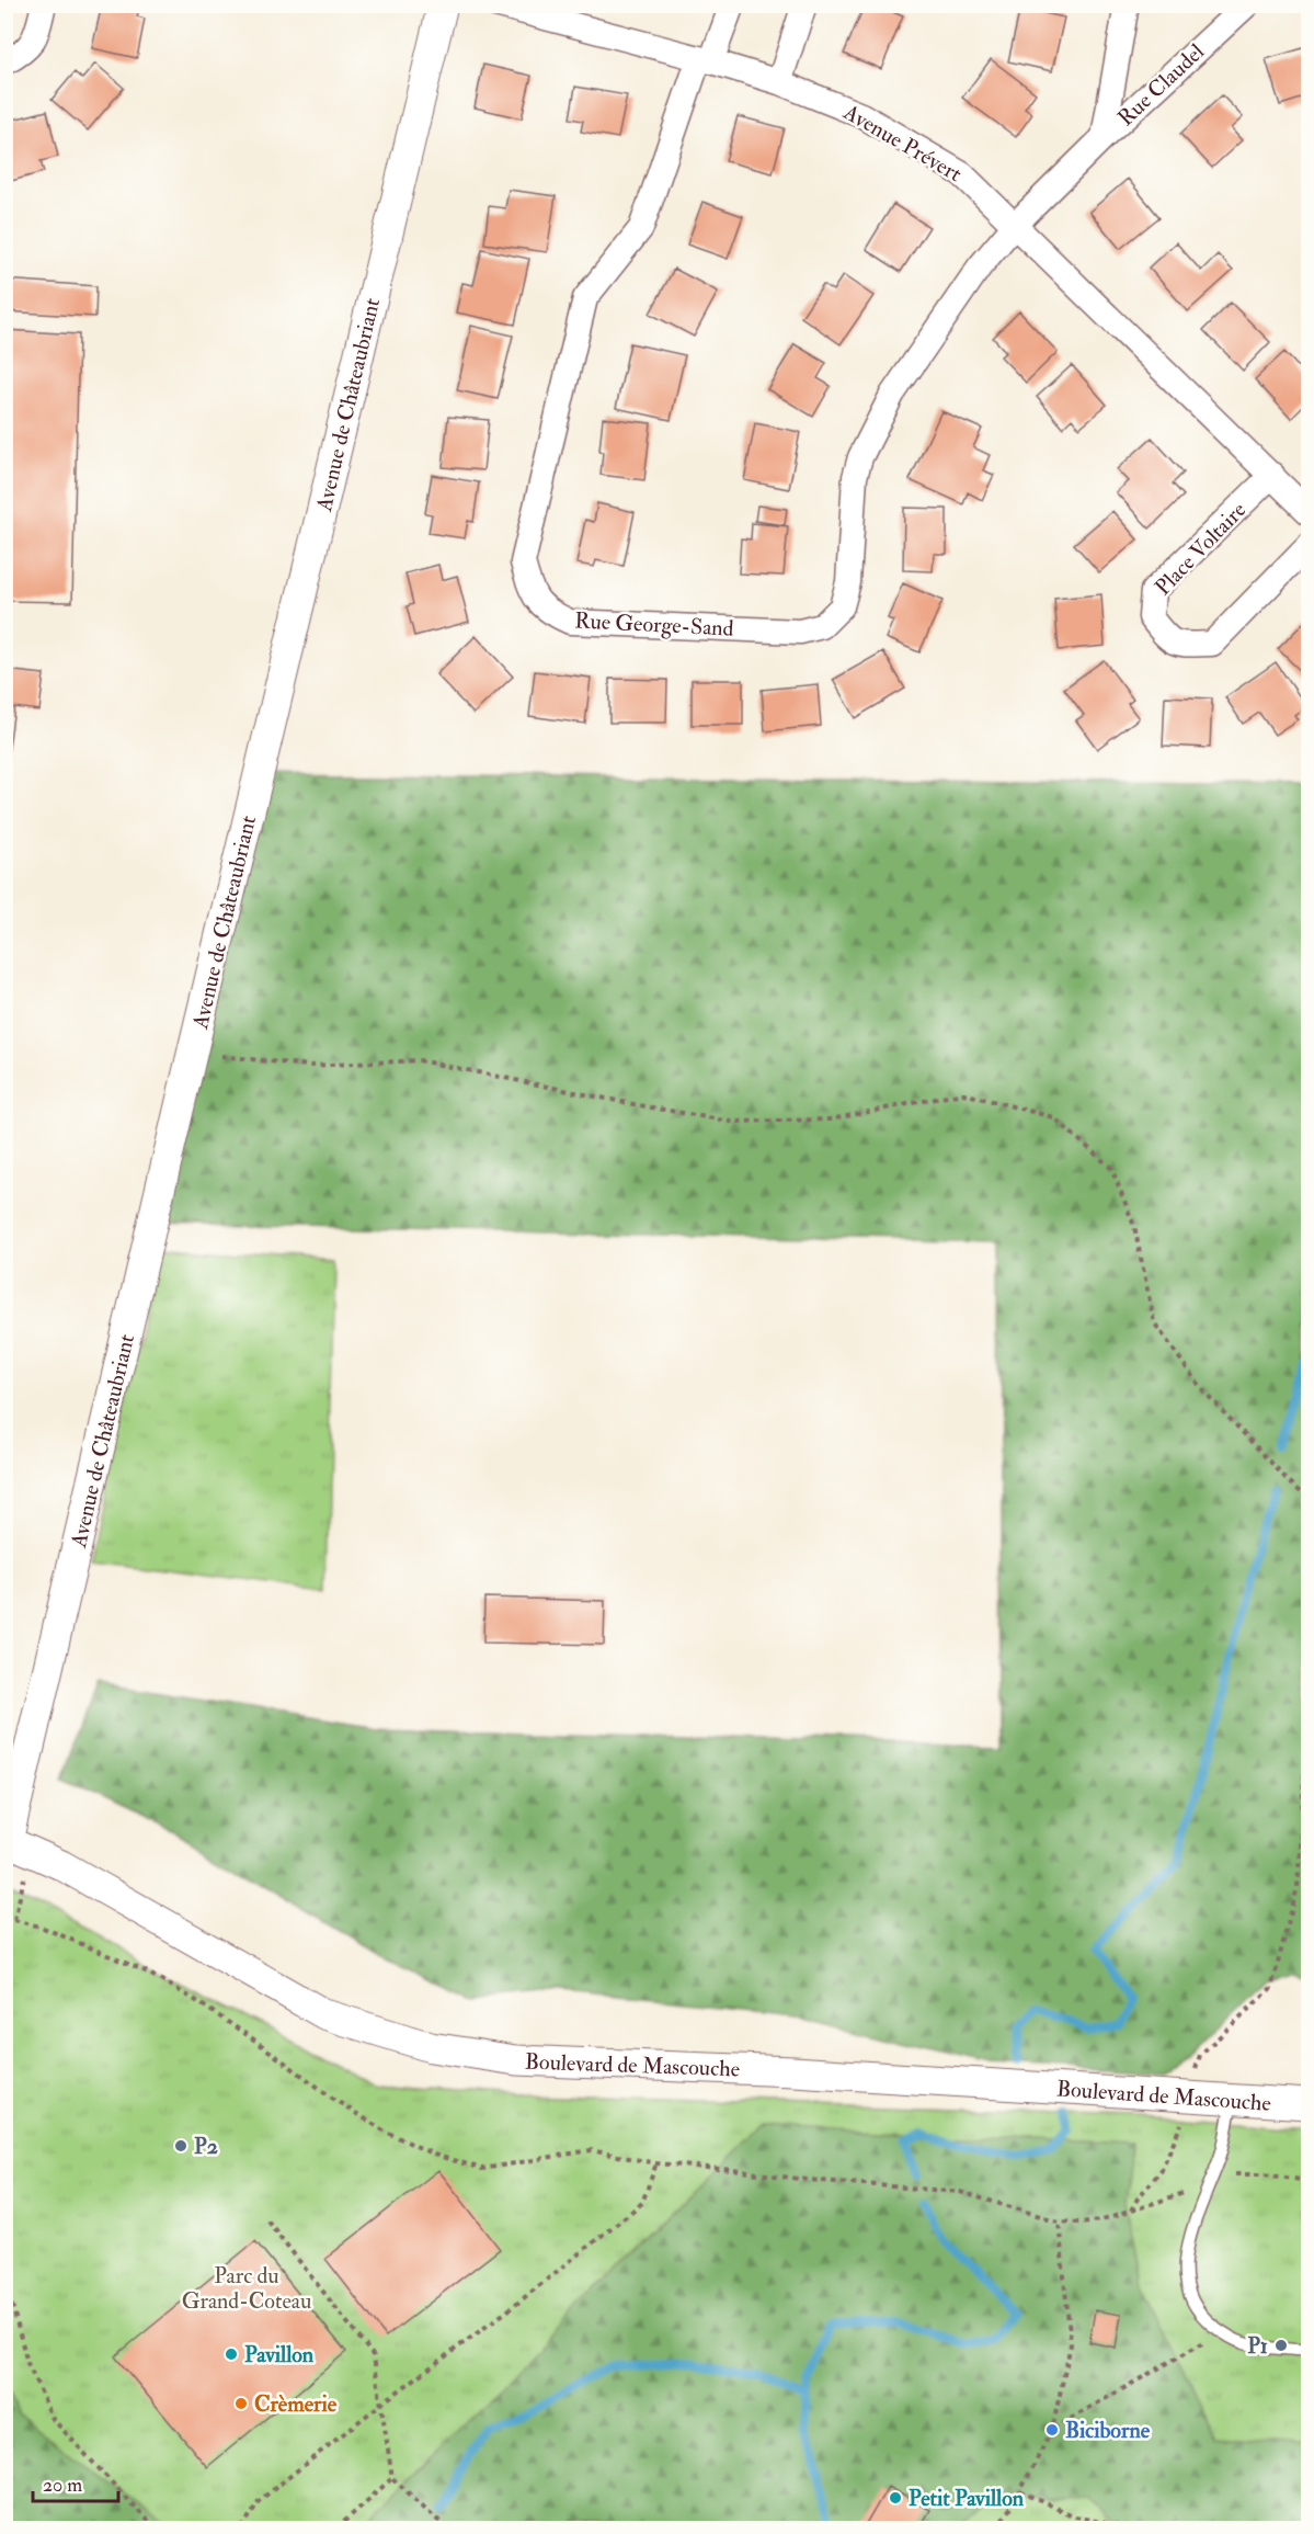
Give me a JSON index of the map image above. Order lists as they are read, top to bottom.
{
  "streets": {
    "street": [
      "Rue Claudel",
      "Avenue Prévert",
      "Avenue de Châteaubriant",
      "Place Voltaire",
      "Rue George-Sand",
      "Boulevard de Mascouche"
    ]
  },
  "crossings": [
    ["Rue Claudel", "Avenue Prévert"],
    ["Rue Claudel", "Rue George-Sand"],
    ["Avenue Prévert", "Place Voltaire"],
    ["Avenue Prévert", "Rue George-Sand"],
    ["Avenue de Châteaubriant", "Boulevard de Mascouche"]
  ],
  "parks": ["Parc du Grand-Coteau"],
  "places": [
    "P2",
    "P1",
    "Pavillon",
    "Crèmerie",
    "Biciborne",
    "Petit Pavillon"
  ],
  "scale_bar": "20 m"
}
